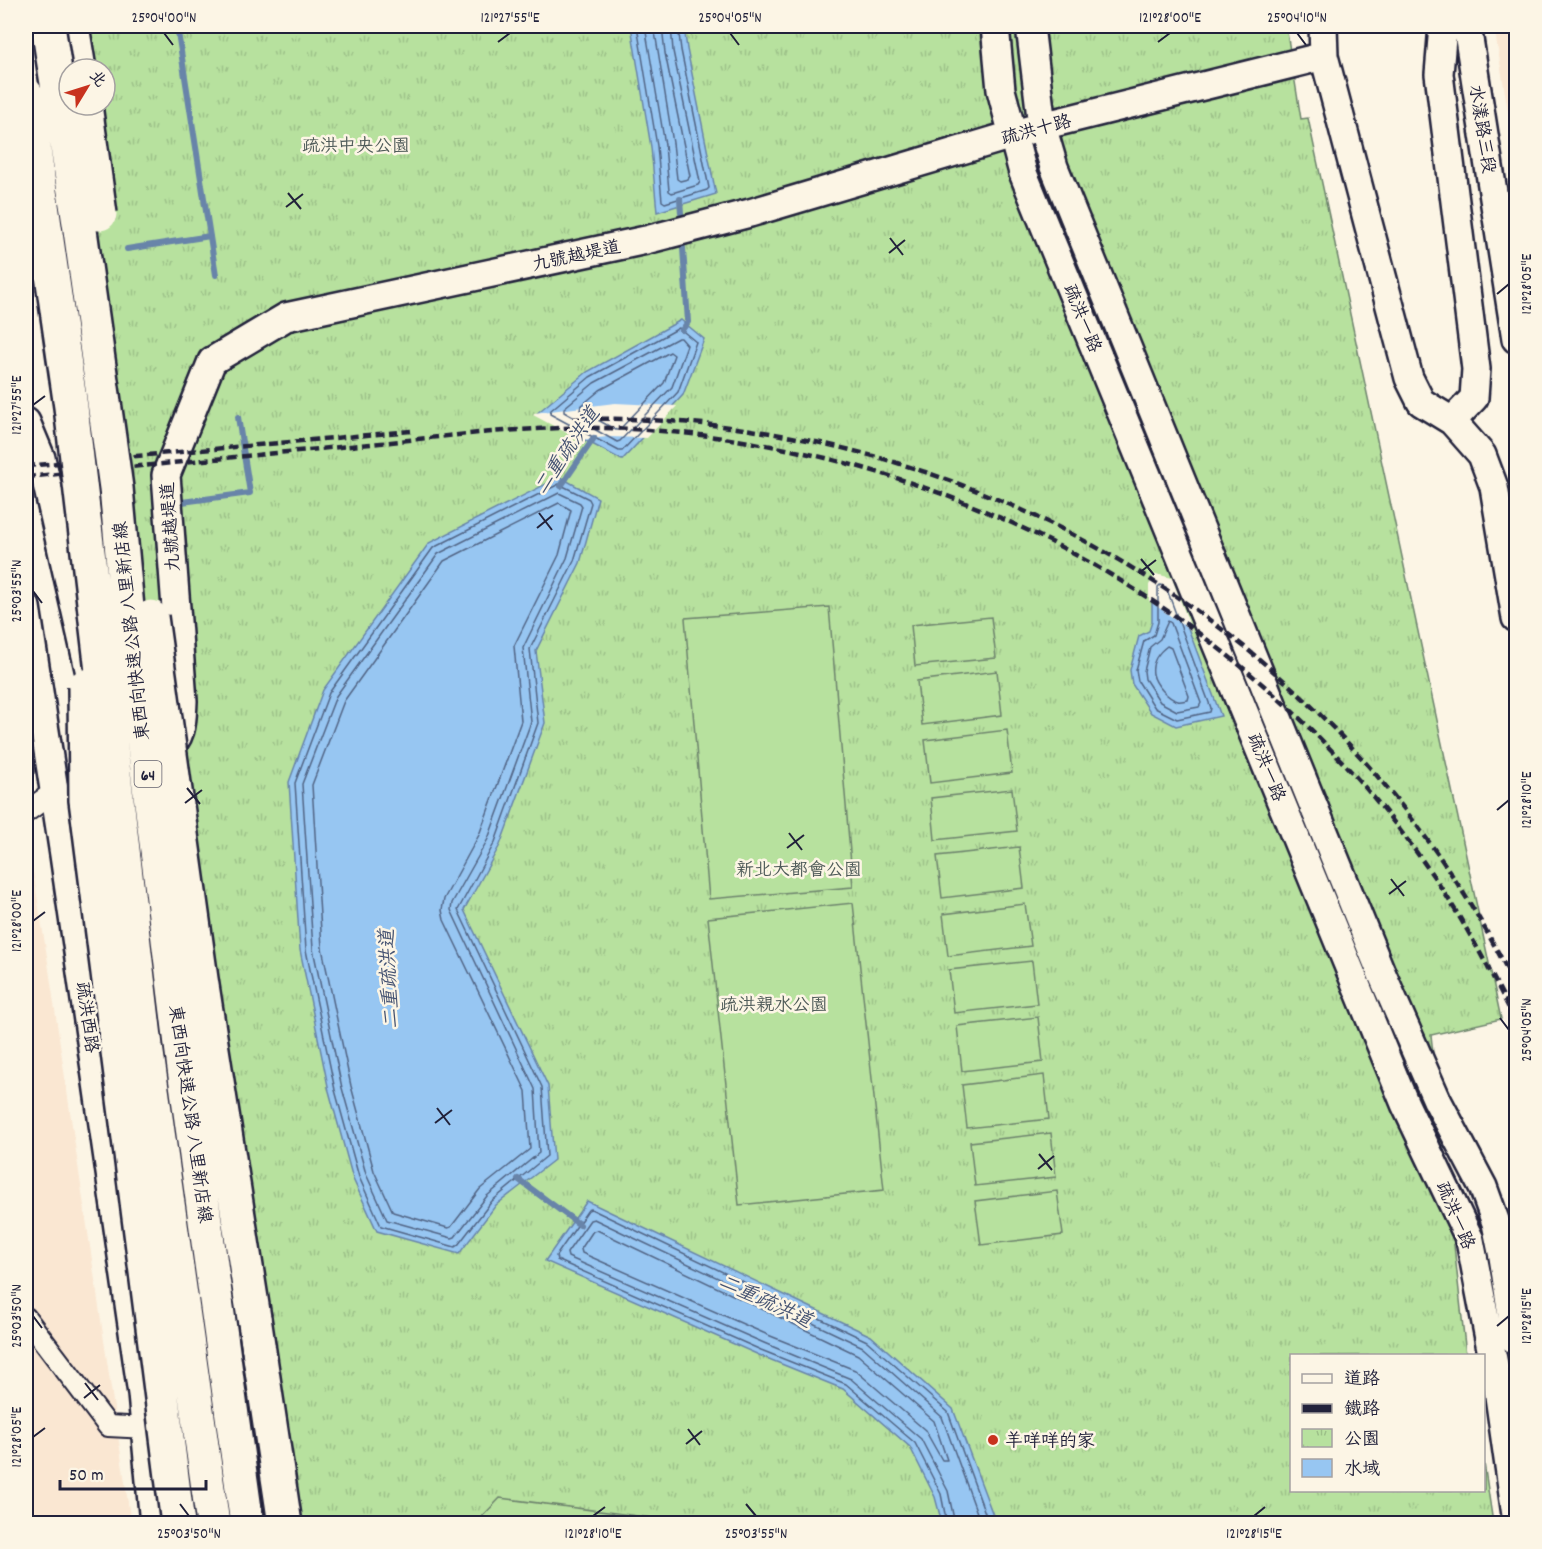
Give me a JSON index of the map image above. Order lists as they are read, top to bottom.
{
  "streets": {
    "highway": ["東西向快速公路 八里新店線", "64"],
    "street": [
      "疏洪十路",
      "水漾路三段",
      "九號越堤道",
      "疏洪一路",
      "疏洪西路"
    ]
  },
  "crossings": [
    ["疏洪十路", "九號越堤道"],
    ["疏洪十路", "疏洪一路"]
  ],
  "water": ["二重疏洪道"],
  "parks": ["疏洪中央公園", "新北大都會公園", "疏洪親水公園"],
  "places": ["羊咩咩的家"],
  "legend": [
    "道路",
    "鐵路",
    "公園",
    "水域"
  ],
  "scale_bar": "50 m",
  "north": "top right",
  "coordinates": [
    "25°04'00\"N",
    "121°27'55\"E",
    "25°04'05\"N",
    "121°28'00\"E",
    "25°04'10\"N",
    "121°28'05\"E",
    "25°03'55\"N",
    "121°28'10\"E",
    "25°03'50\"N",
    "121°28'15\"E"
  ]
}
